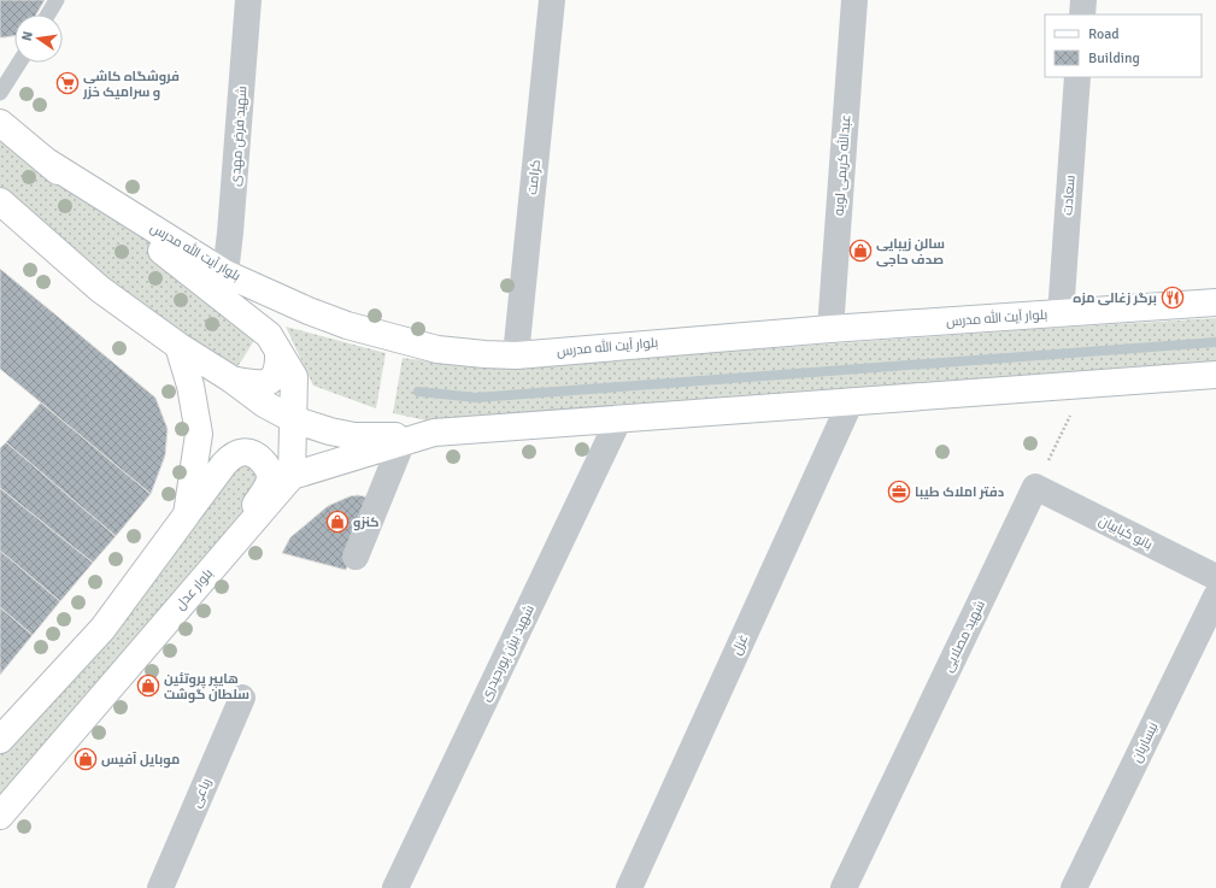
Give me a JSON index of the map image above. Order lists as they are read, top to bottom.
{
  "streets": {
    "main road": ["بلوار آیت الله مدرس", "بلوار عدل"],
    "street": [
      "شهید فرض مهدی",
      "عبدالله کریمی لویه",
      "کرامت",
      "سعادت",
      "بانو کبابیان",
      "شهید مصلایی",
      "غزل",
      "شهید بیژن پورحیدری",
      "نیساریان",
      "رباعی"
    ]
  },
  "crossings": [
    ["شهید فرض مهدی", "بلوار آیت الله مدرس"],
    ["عبدالله کریمی لویه", "بلوار آیت الله مدرس"],
    ["کرامت", "بلوار آیت الله مدرس"],
    ["سعادت", "بلوار آیت الله مدرس"],
    ["بلوار آیت الله مدرس", "بلوار عدل"],
    ["بانو کبابیان", "شهید مصلایی"]
  ],
  "places": {
    "supermarket": ["فروشگاه کاشی و سرامیک خزر"],
    "shop": [
      "سالن زیبایی صدف حاجی",
      "کنزو",
      "هایپر پروتئین سلطان گوشت",
      "موبایل آفیس"
    ],
    "restaurant": ["برگر زغالی مزه"],
    "office": ["دفتر املاک طیبا"]
  },
  "legend": ["Road", "Building"],
  "north": "left"
}
